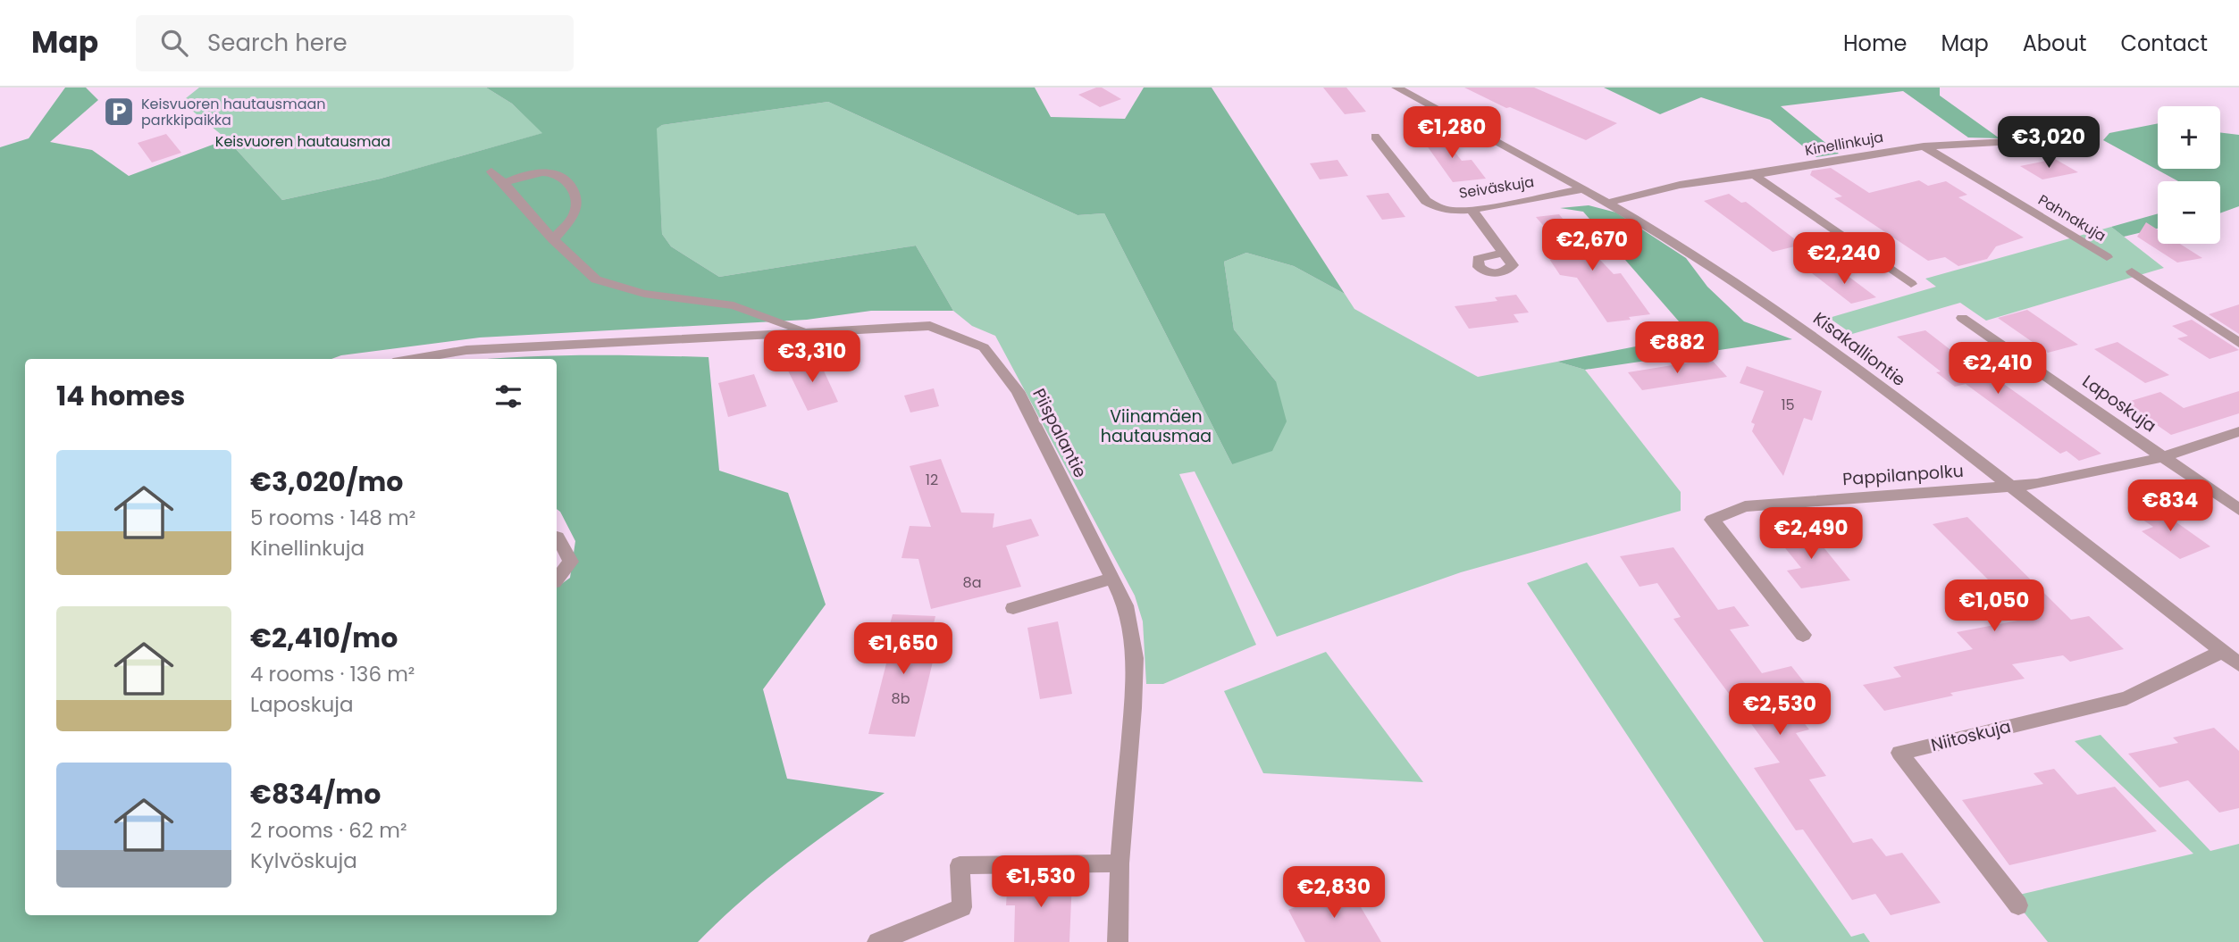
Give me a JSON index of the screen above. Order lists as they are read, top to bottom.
{
  "streets": {
    "street": [
      "Kinellinkuja",
      "Seiväskuja",
      "Pahnakuja",
      "Kisakalliontie",
      "Laposkuja",
      "Piispalantie",
      "Pappilanpolku",
      "Niitoskuja"
    ]
  },
  "crossings": [
    ["Kinellinkuja", "Pahnakuja"],
    ["Kinellinkuja", "Kisakalliontie"],
    ["Seiväskuja", "Kisakalliontie"],
    ["Kisakalliontie", "Pappilanpolku"],
    ["Kisakalliontie", "Niitoskuja"],
    ["Laposkuja", "Pappilanpolku"]
  ],
  "parks": ["Keisvuoren hautausmaa", "Viinamäen hautausmaa"],
  "places": {
    "parking": ["Keisvuoren hautausmaan parkkipaikka"]
  },
  "house_numbers": [
    "15",
    "12",
    "8a",
    "8b"
  ],
  "page": {
    "header": "Map",
    "search": "Search here",
    "nav": [
      "Home",
      "Map",
      "About",
      "Contact"
    ],
    "map_buttons": ["+", "−"],
    "price": [
      "€1,280",
      "€3,020",
      "€2,670",
      "€2,240",
      "€882",
      "€3,310",
      "€2,410",
      "€834",
      "€2,490",
      "€1,050",
      "€1,650",
      "€2,530",
      "€1,530",
      "€2,830"
    ],
    "heading": "14 homes",
    "list": [
      {
        "name": "€3,020/mo",
        "note": "5 rooms · 148 m² · Kinellinkuja"
      },
      {
        "name": "€2,410/mo",
        "note": "4 rooms · 136 m² · Laposkuja"
      },
      {
        "name": "€834/mo",
        "note": "2 rooms · 62 m² · Kylvöskuja"
      }
    ]
  }
}
